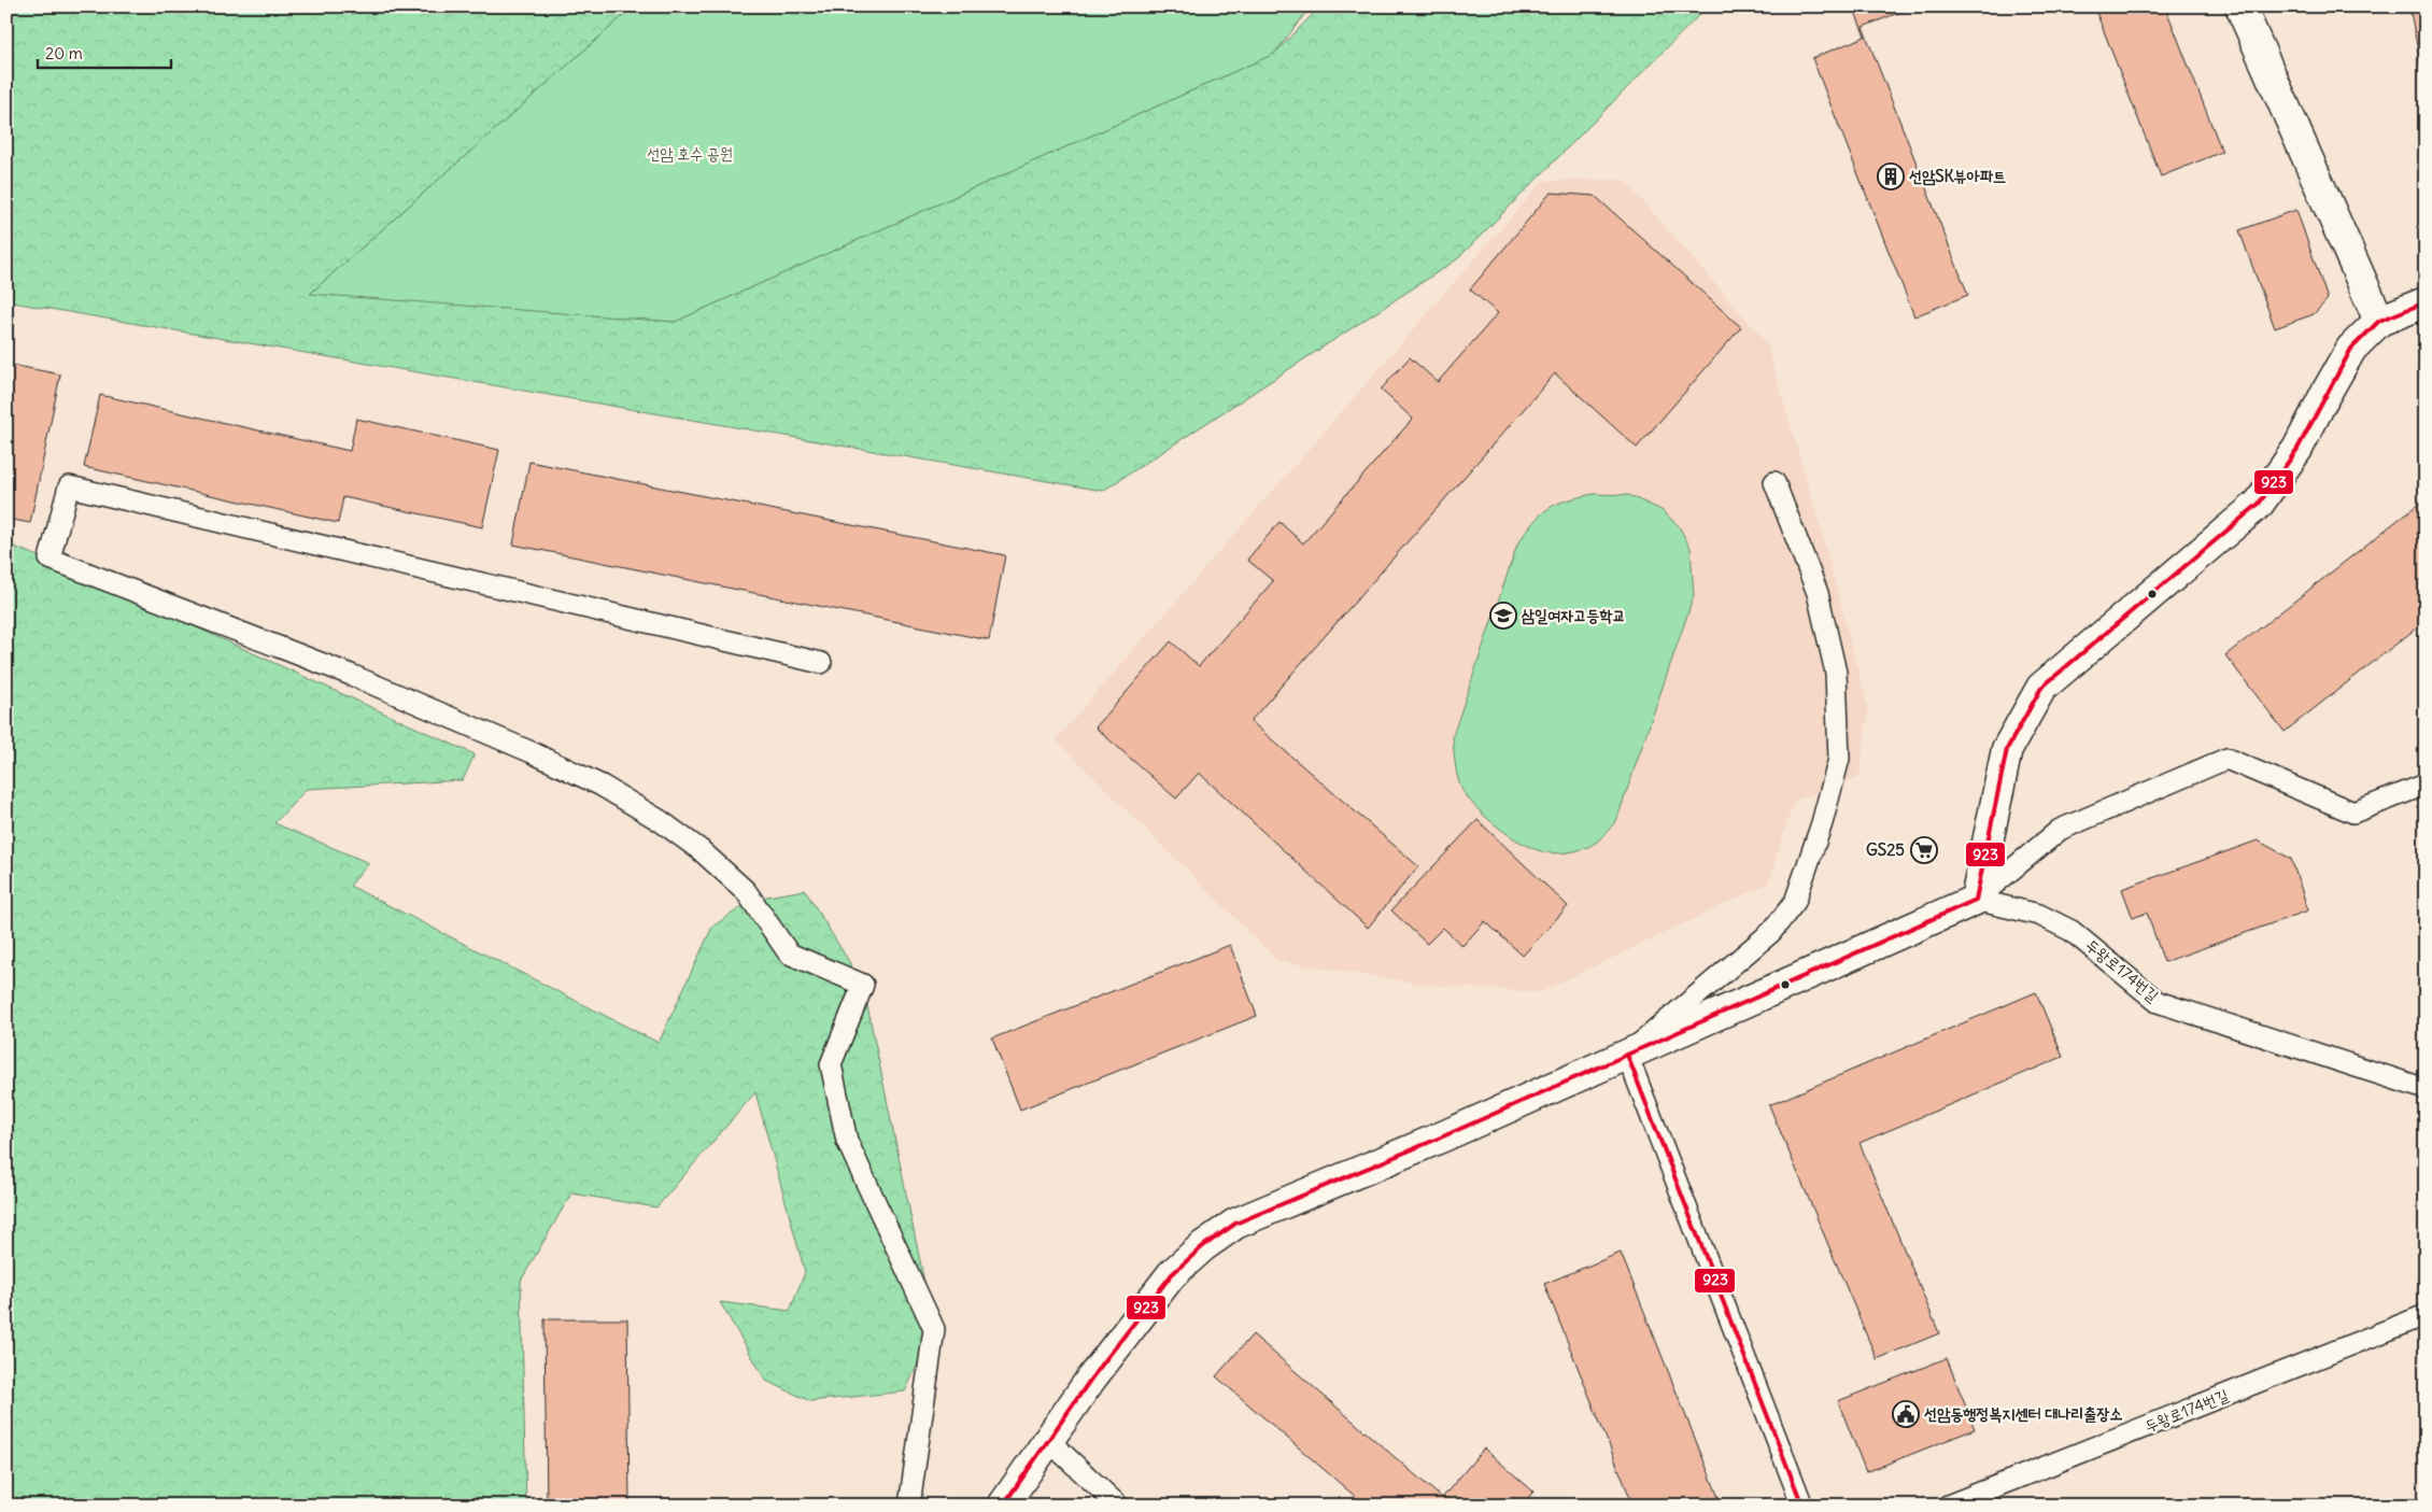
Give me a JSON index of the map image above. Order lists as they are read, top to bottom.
{
  "streets": {
    "lane": ["두왕로174번길"]
  },
  "parks": ["선암 호수 공원"],
  "places": {
    "building": ["선암SK뷰아파트"],
    "school or university": ["삼일여자고등학교"],
    "supermarket": ["GS25"],
    "public building": ["선암동행정복지센터 대나리출장소"]
  },
  "lines": ["transit line 923"],
  "scale_bar": "20 m"
}
